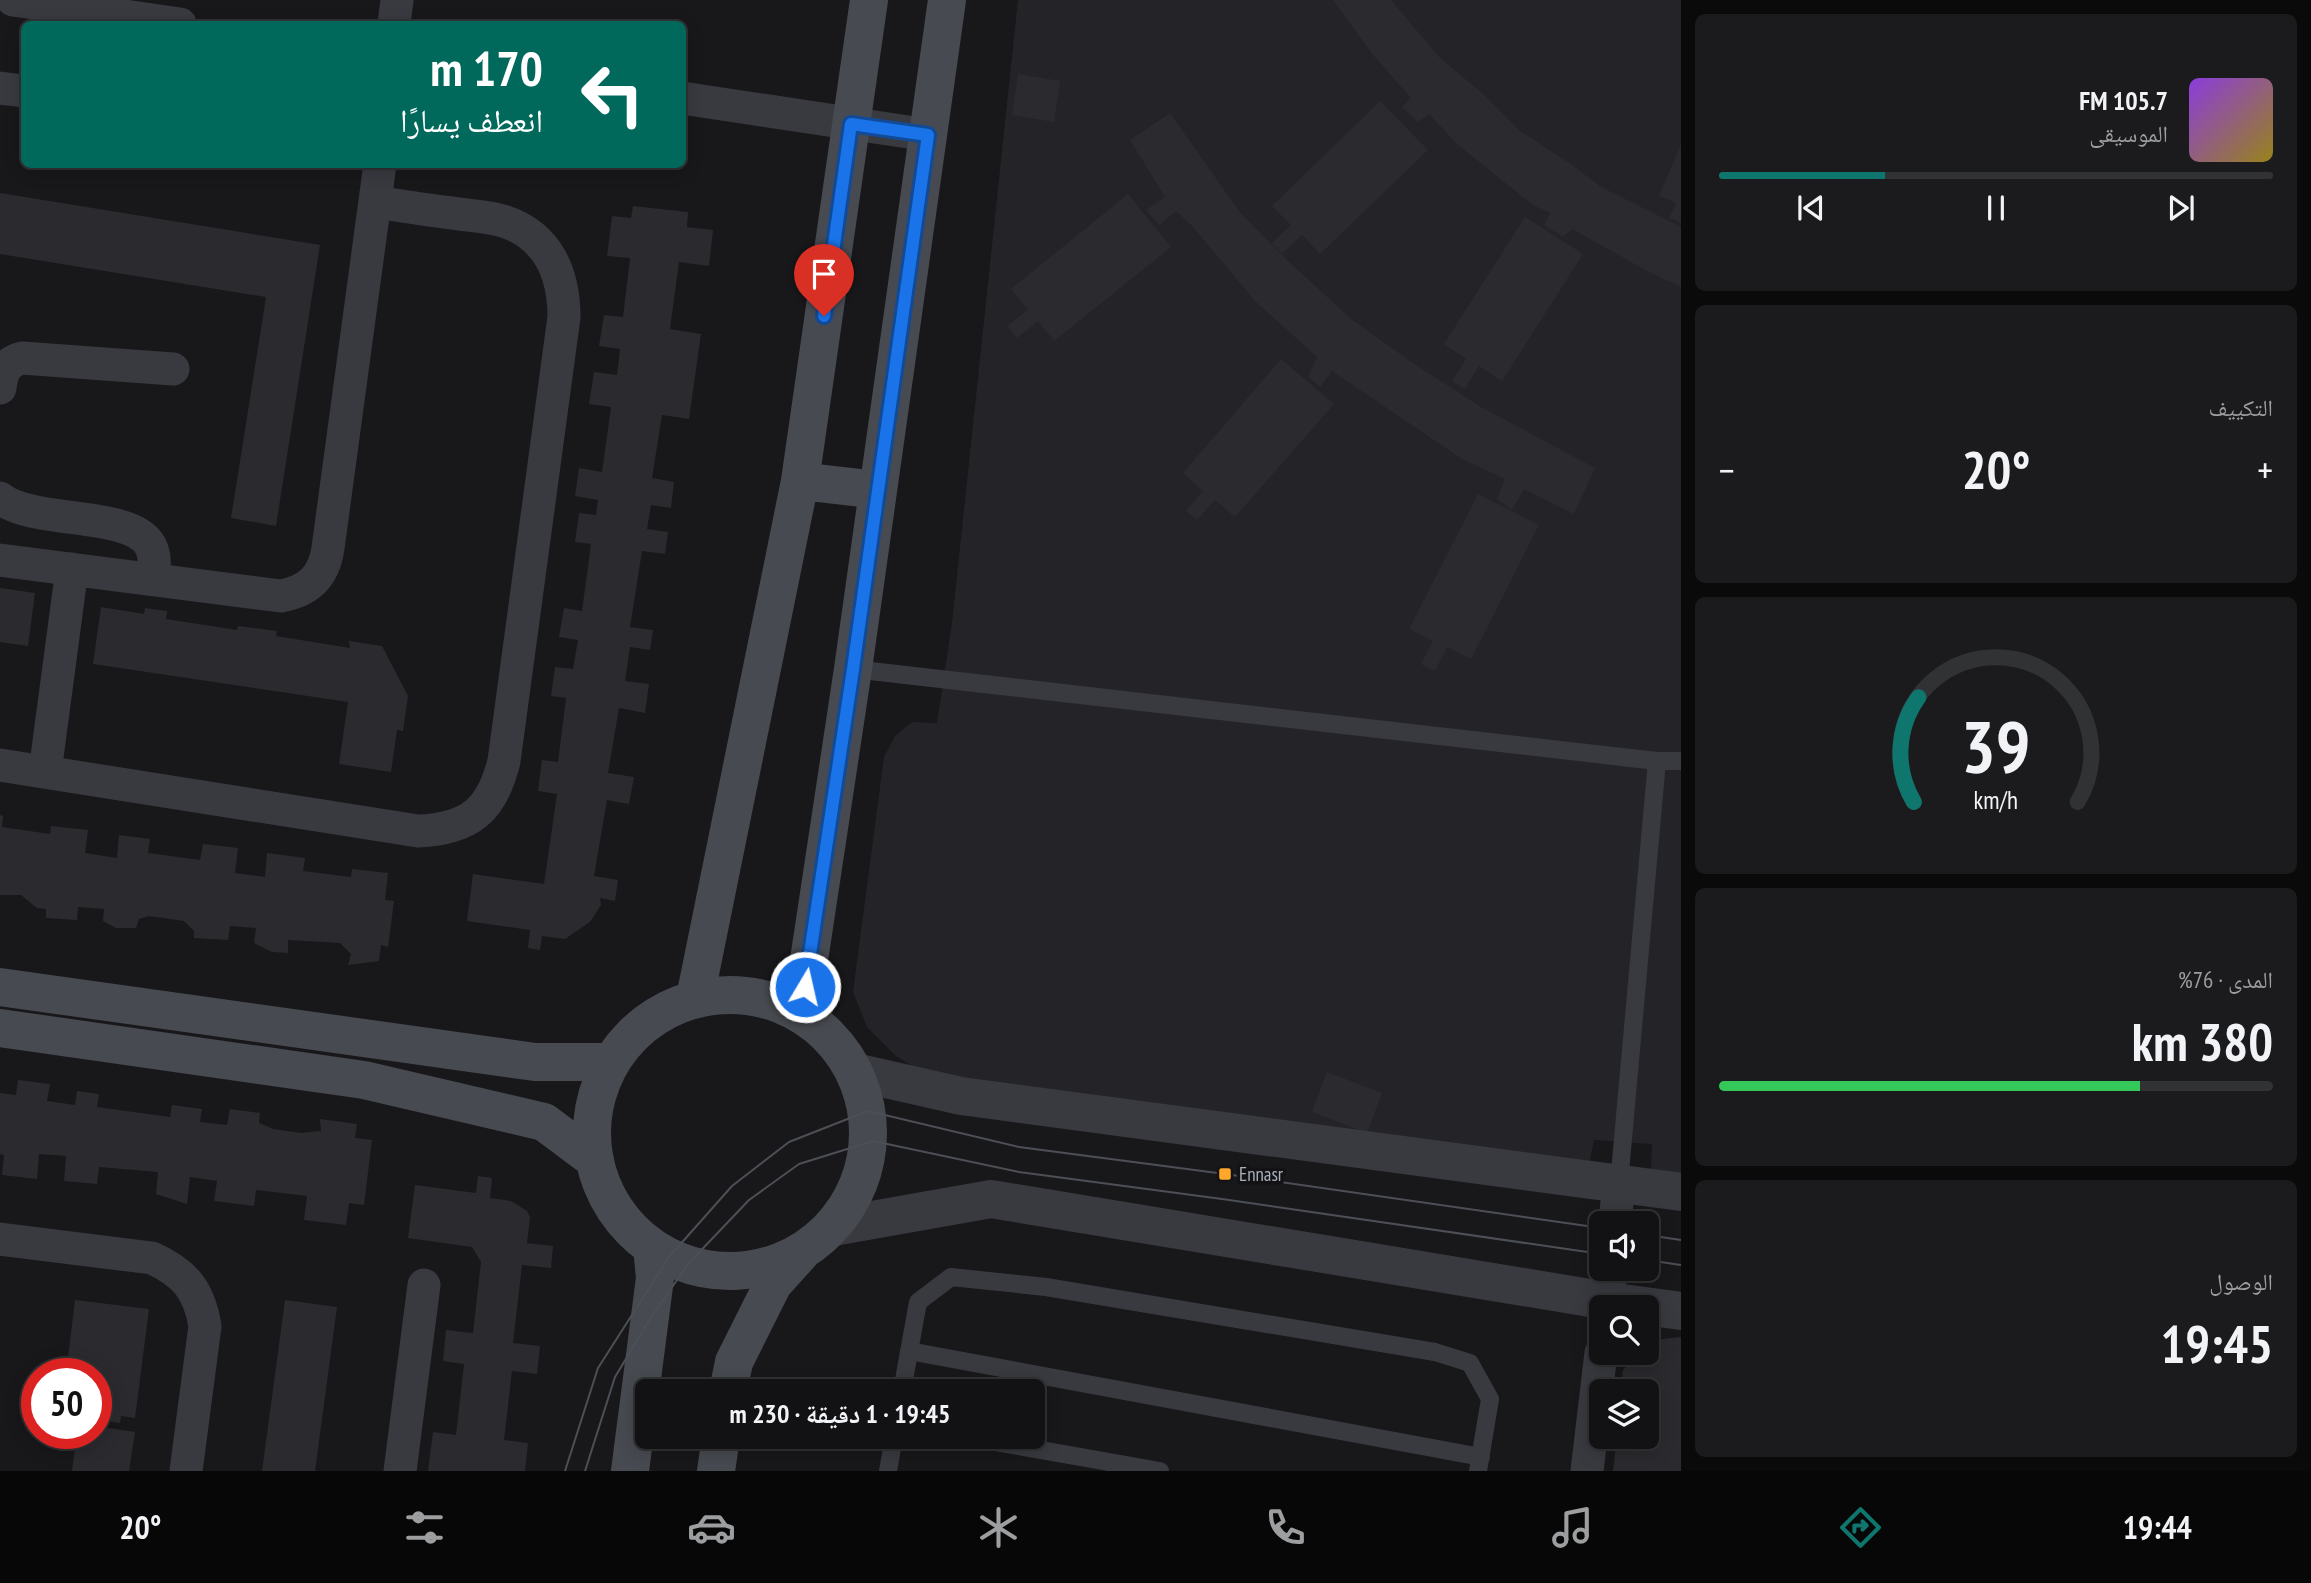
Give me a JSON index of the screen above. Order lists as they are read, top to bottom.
{
  "places": {
    "transit": ["Ennasr"]
  },
  "page": {
    "turn": ["170 m", "انعطف يسارًا"],
    "song": ["105.7 FM", "الموسيقى"],
    "tile": [
      "التكييف",
      ["المدى · 76%", "380 km"],
      ["الوصول", "19:45"]
    ],
    "heat": ["−", "20°", "+"],
    "limit": "50",
    "trip": "19:45 · 1 دقيقة · 230 m",
    "tabs": ["19:44", "20°"],
    "gauge": ["39", "km/h"]
  }
}
